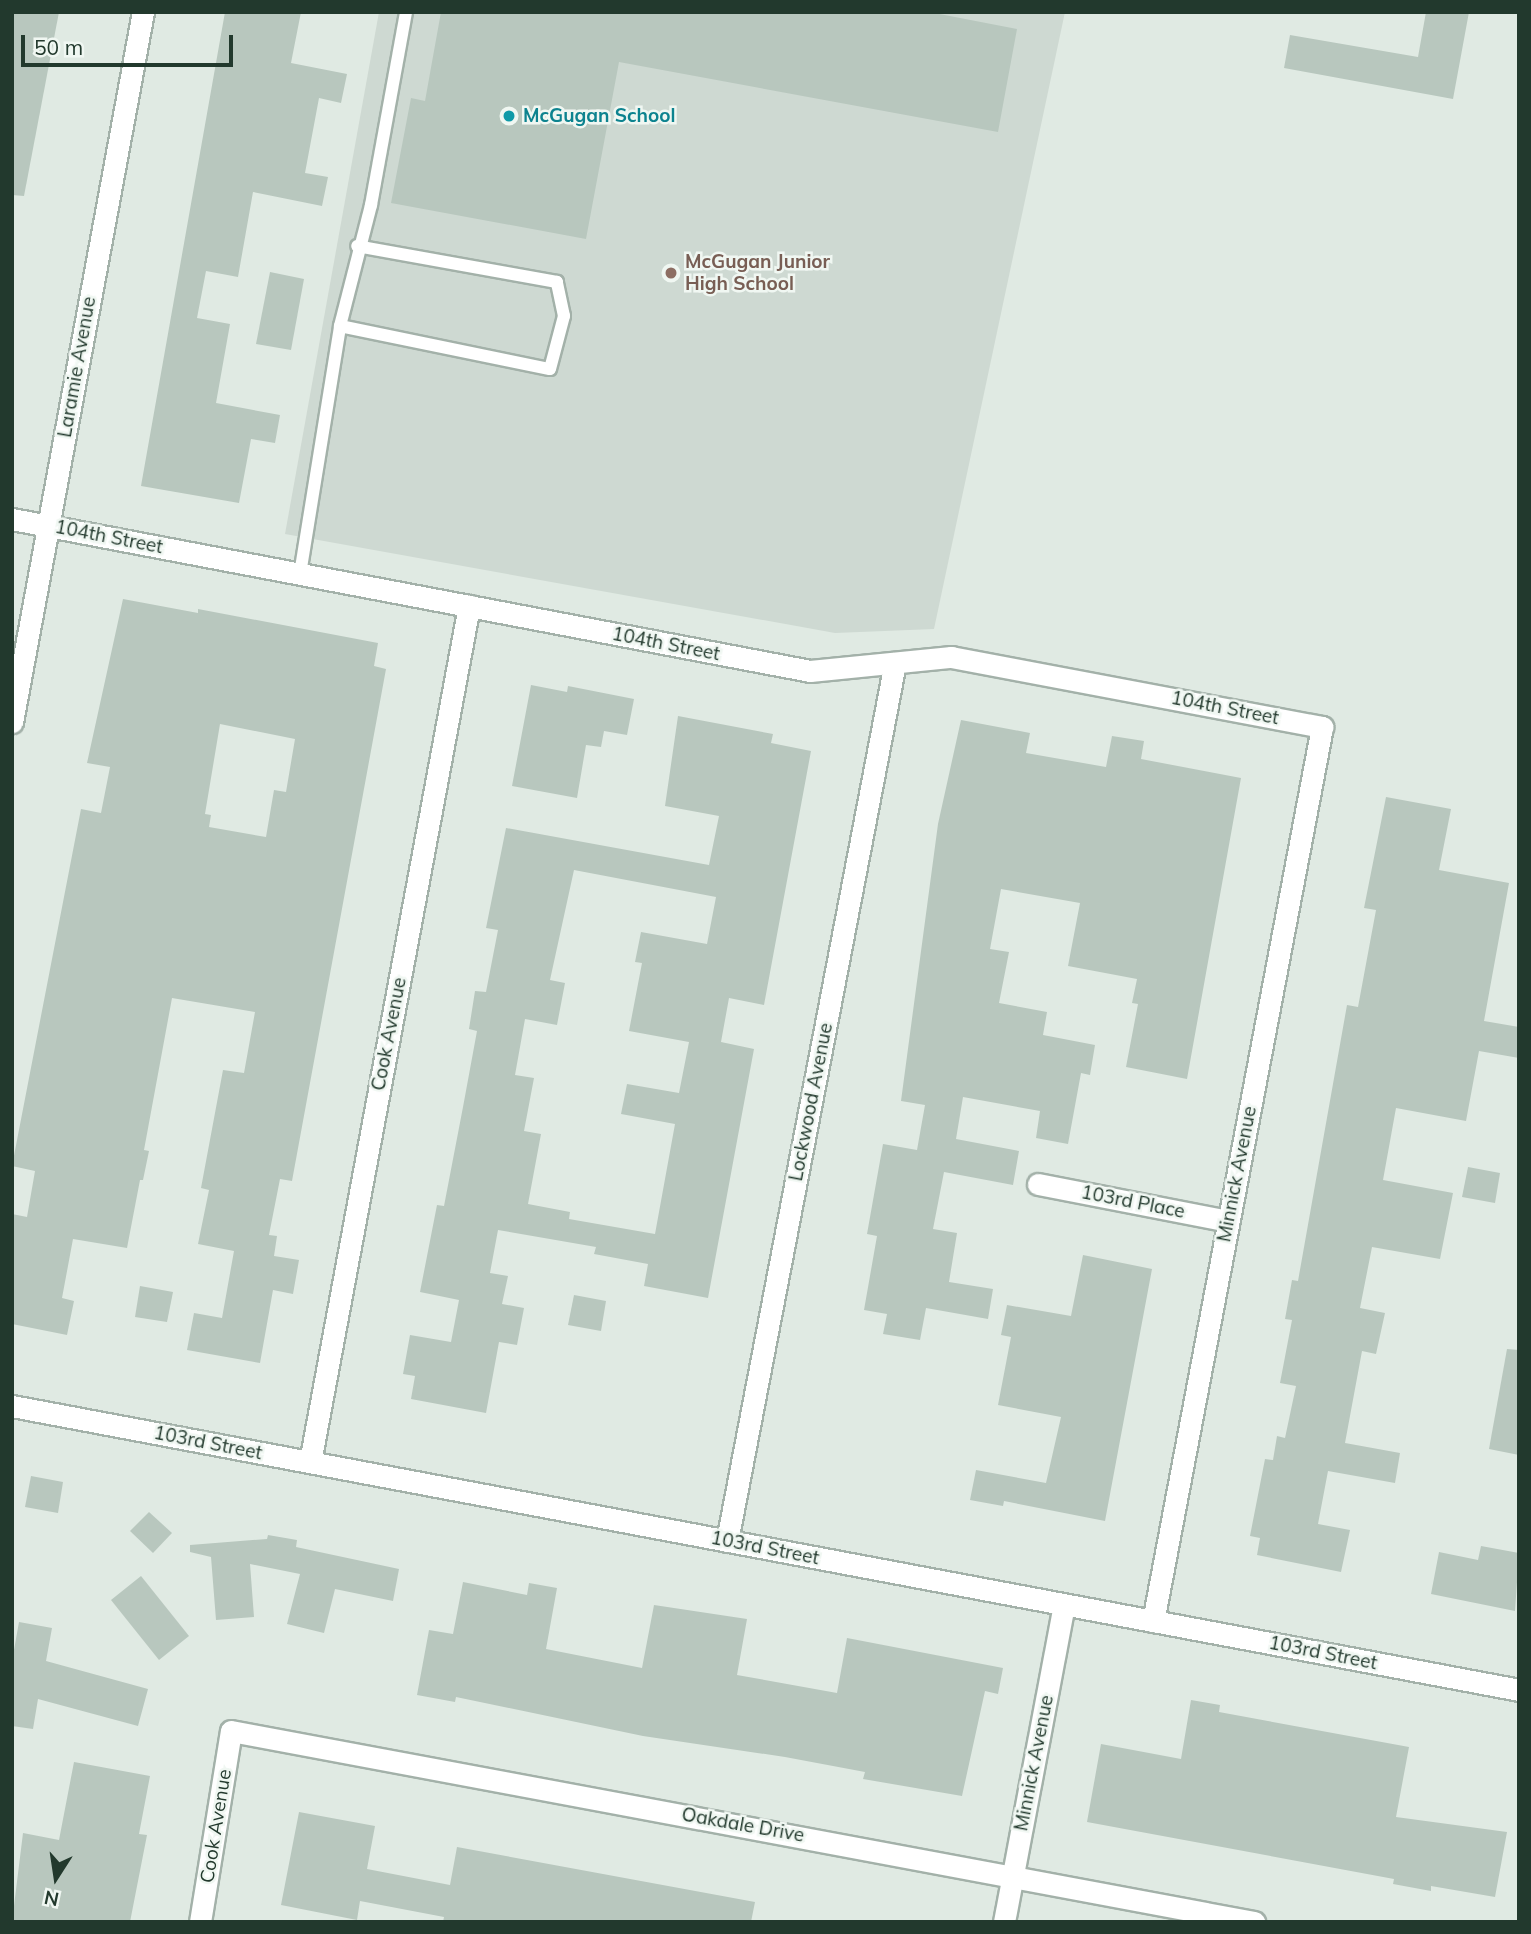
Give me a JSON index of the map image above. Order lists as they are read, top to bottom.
{
  "streets": {
    "street": [
      "Laramie Avenue",
      "104th Street",
      "Cook Avenue",
      "Lockwood Avenue",
      "Minnick Avenue",
      "103rd Place",
      "103rd Street",
      "Oakdale Drive"
    ]
  },
  "crossings": [
    ["Laramie Avenue", "104th Street"],
    ["104th Street", "Cook Avenue"],
    ["104th Street", "Lockwood Avenue"],
    ["104th Street", "Minnick Avenue"],
    ["Cook Avenue", "103rd Street"],
    ["Cook Avenue", "Oakdale Drive"],
    ["Lockwood Avenue", "103rd Street"],
    ["Minnick Avenue", "103rd Place"],
    ["Minnick Avenue", "103rd Street"],
    ["Minnick Avenue", "Oakdale Drive"]
  ],
  "places": ["McGugan School", "McGugan Junior High School"],
  "scale_bar": "50 m",
  "north": "bottom"
}
